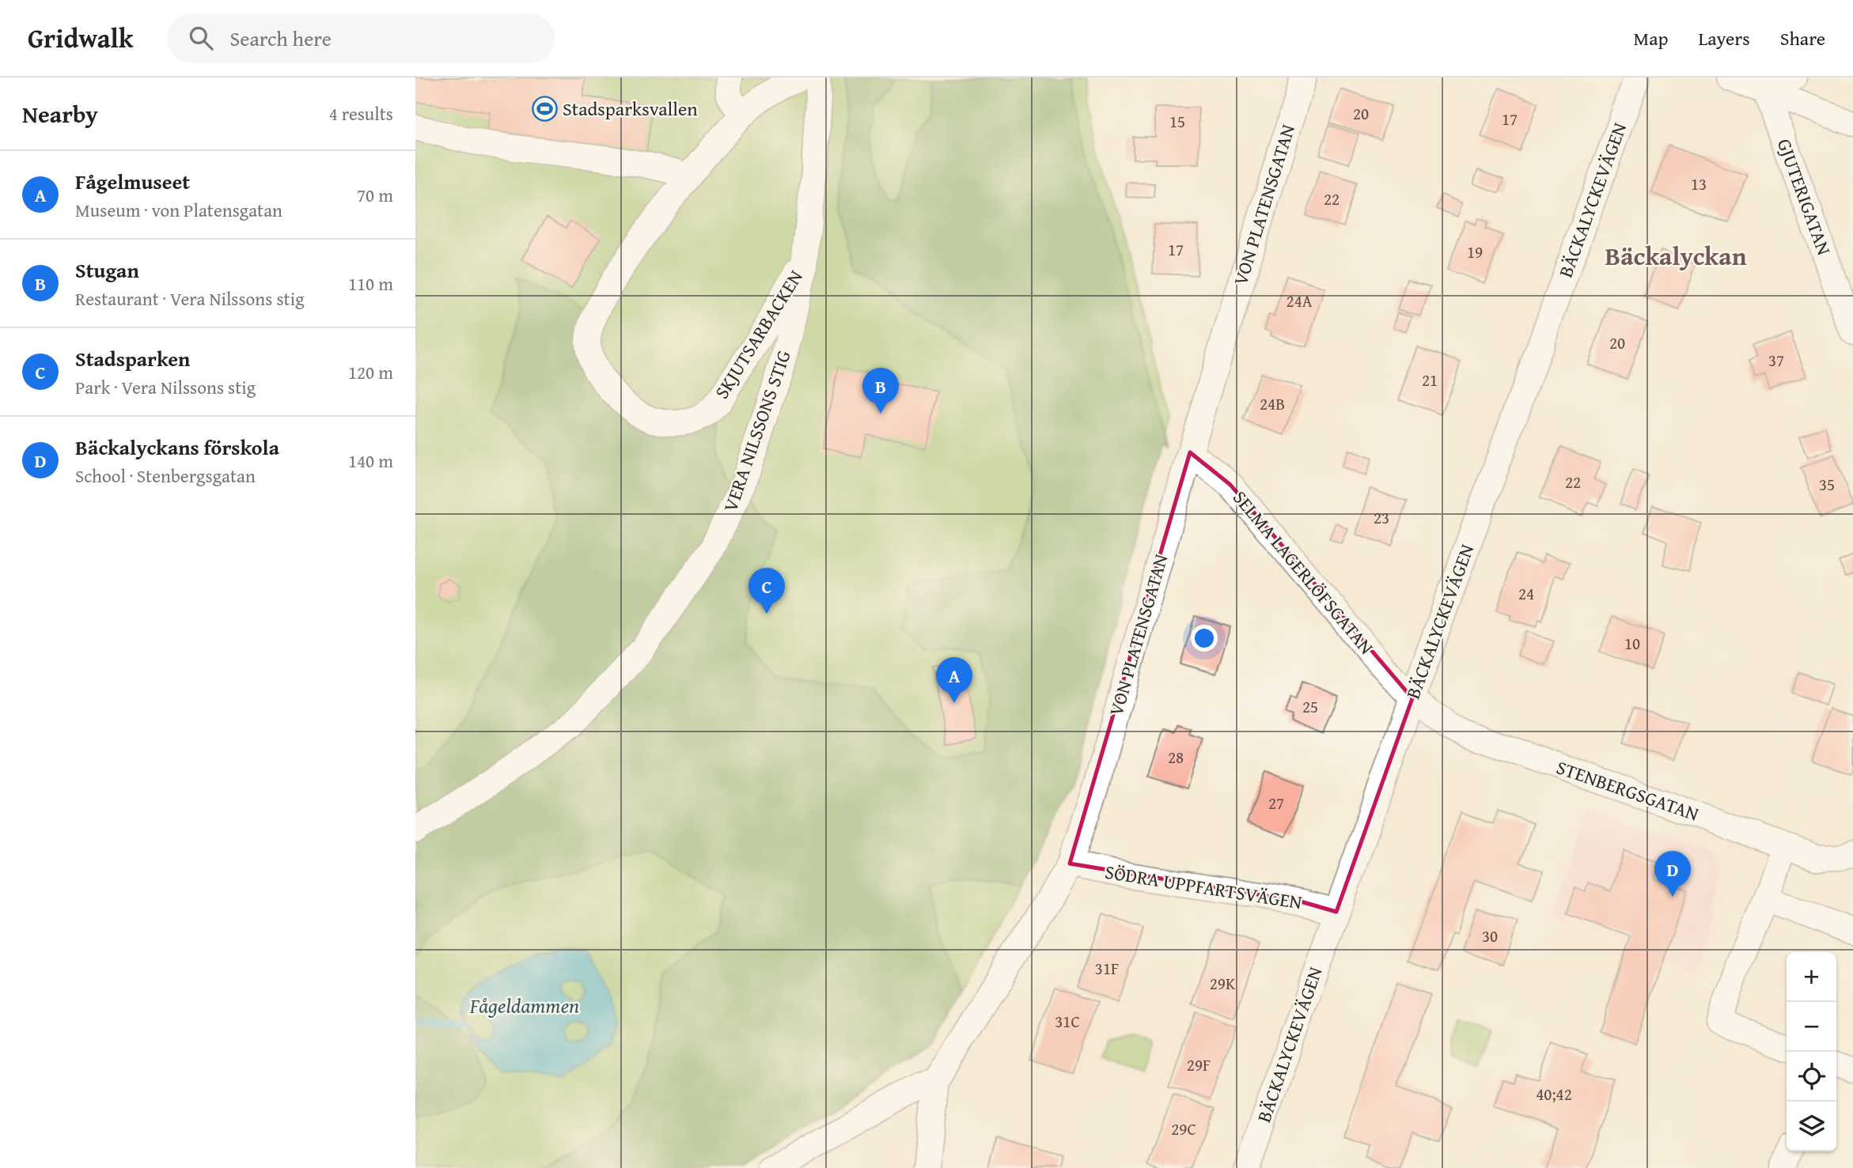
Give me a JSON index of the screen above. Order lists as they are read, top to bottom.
{
  "streets": {
    "street": [
      "GJUTERIGATAN",
      "BÄCKALYCKEVÄGEN",
      "VON PLATENSGATAN",
      "SKJUTSARBACKEN",
      "VERA NILSSONS STIG",
      "SELMA LAGERLÖFSGATAN",
      "STENBERGSGATAN",
      "SÖDRA UPPFARTSVÄGEN"
    ]
  },
  "crossings": [
    ["BÄCKALYCKEVÄGEN", "SELMA LAGERLÖFSGATAN"],
    ["BÄCKALYCKEVÄGEN", "STENBERGSGATAN"],
    ["BÄCKALYCKEVÄGEN", "SÖDRA UPPFARTSVÄGEN"],
    ["VON PLATENSGATAN", "SELMA LAGERLÖFSGATAN"],
    ["VON PLATENSGATAN", "SÖDRA UPPFARTSVÄGEN"],
    ["SKJUTSARBACKEN", "VERA NILSSONS STIG"],
    ["SELMA LAGERLÖFSGATAN", "STENBERGSGATAN"]
  ],
  "districts": ["Bäckalyckan"],
  "water": ["Fågeldammen"],
  "places": {
    "sports": ["Stadsparksvallen"]
  },
  "house_numbers": [
    "20",
    "17",
    "15",
    "13",
    "22",
    "17",
    "19",
    "24A",
    "20",
    "37",
    "21",
    "24B",
    "22",
    "35",
    "23",
    "24",
    "10",
    "25",
    "28",
    "27",
    "30",
    "31F",
    "29K",
    "31C",
    "29F",
    "40;42",
    "29C"
  ],
  "page": {
    "header": "Gridwalk",
    "search": "Search here",
    "nav": ["Map", "Layers", "Share"],
    "heading": ["Nearby", "4 results"],
    "list": [
      {
        "mark": "A",
        "name": "Fågelmuseet",
        "note": "Museum · von Platensgatan",
        "value": "70 m"
      },
      {
        "mark": "B",
        "name": "Stugan",
        "note": "Restaurant · Vera Nilssons stig",
        "value": "110 m"
      },
      {
        "mark": "C",
        "name": "Stadsparken",
        "note": "Park · Vera Nilssons stig",
        "value": "120 m"
      },
      {
        "mark": "D",
        "name": "Bäckalyckans förskola",
        "note": "School · Stenbergsgatan",
        "value": "140 m"
      }
    ],
    "pins": [
      "B",
      "C",
      "A",
      "D"
    ],
    "map_buttons": ["+", "−"]
  }
}
